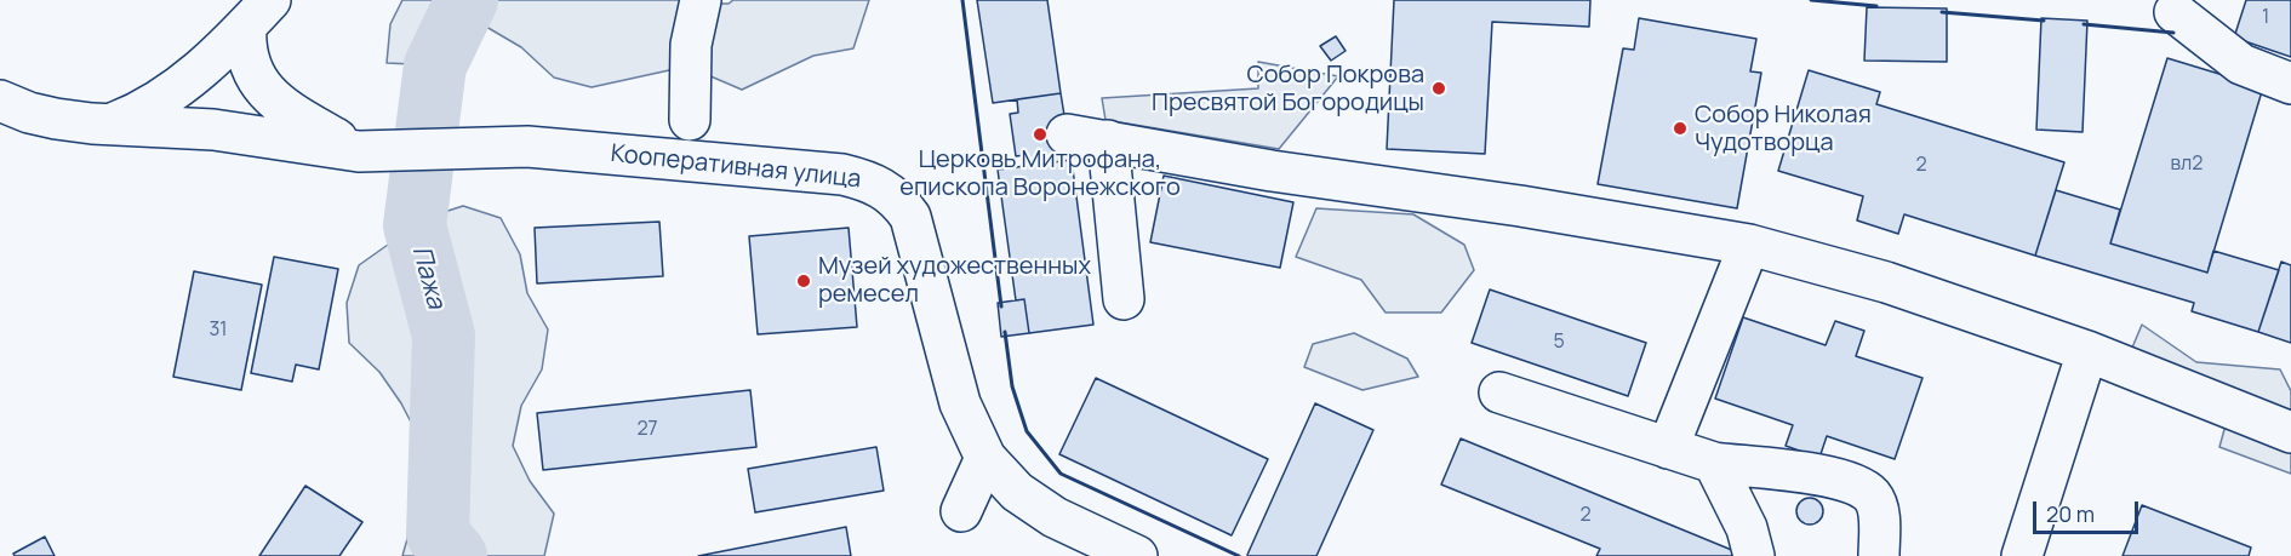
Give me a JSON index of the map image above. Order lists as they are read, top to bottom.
{
  "streets": {
    "main road": ["Кооперативная улица"]
  },
  "water": ["Пажа"],
  "places": [
    "Собор Покрова Пресвятой Богородицы",
    "Собор Николая Чудотворца",
    "Церковь Митрофана, епископа Воронежского",
    "Музей художественных ремесел"
  ],
  "house_numbers": [
    "1",
    "вл2",
    "2",
    "31",
    "5",
    "27",
    "2"
  ],
  "scale_bar": "20 m"
}
